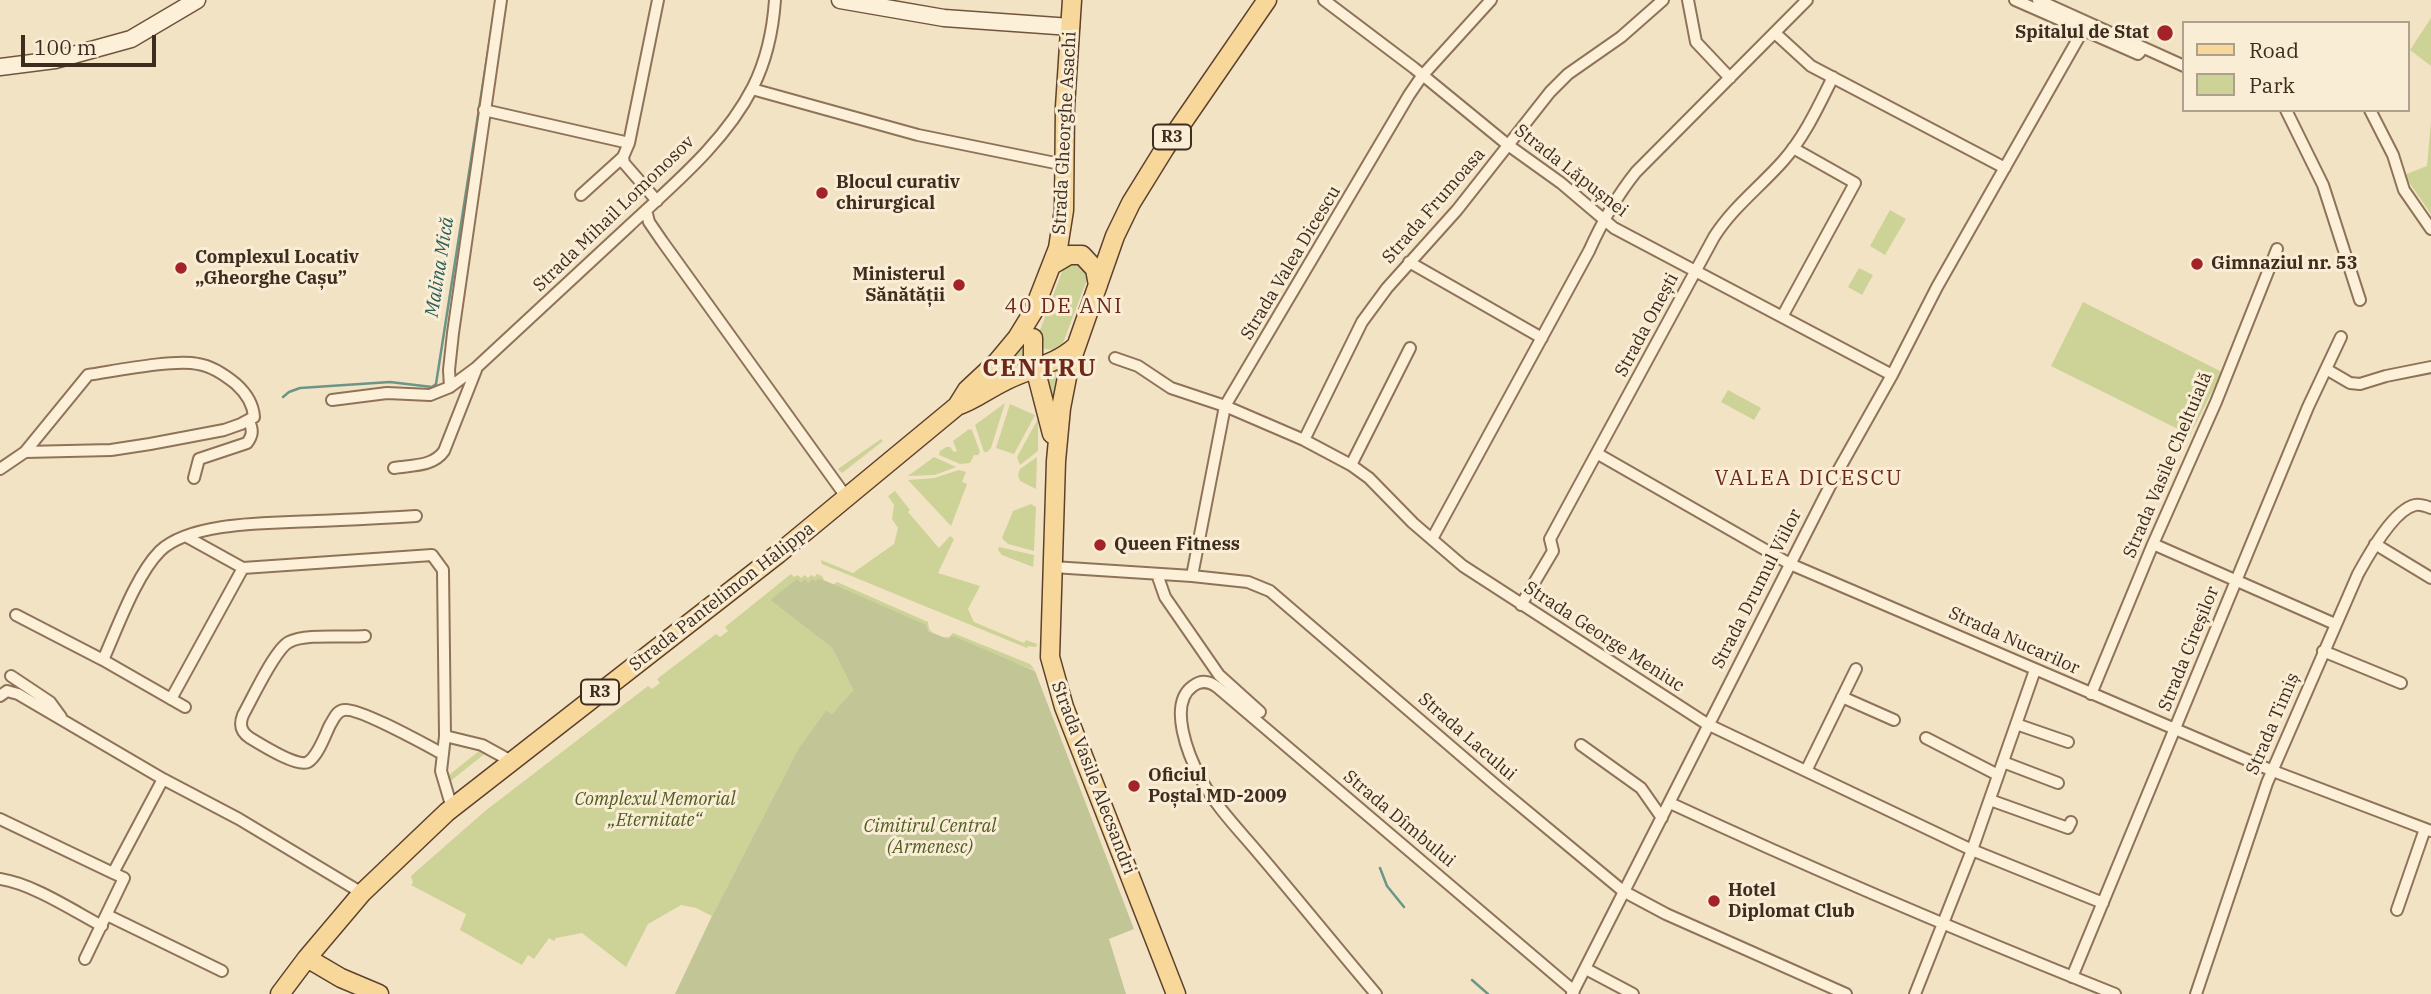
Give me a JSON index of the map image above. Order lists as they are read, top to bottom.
{
  "streets": {
    "main road": [
      "Strada Gheorghe Asachi",
      "R3",
      "Strada Pantelimon Halippa",
      "Strada Vasile Alecsandri"
    ],
    "street": [
      "Strada Lăpușnei",
      "Strada Frumoasa",
      "Strada Mihail Lomonosov",
      "Strada Valea Dicescu",
      "Strada Onești",
      "Strada Vasile Cheltuială",
      "Strada Drumul Viilor",
      "Strada George Meniuc",
      "Strada Nucarilor",
      "Strada Cireșilor",
      "Strada Timiș",
      "Strada Lacului",
      "Strada Dîmbului"
    ]
  },
  "crossings": [
    ["Strada Gheorghe Asachi", "R3"],
    ["R3", "Strada Pantelimon Halippa"],
    ["R3", "Strada Vasile Alecsandri"],
    ["Strada Lăpușnei", "Strada Frumoasa"],
    ["Strada Lăpușnei", "Strada Valea Dicescu"],
    ["Strada Lăpușnei", "Strada Onești"],
    ["Strada Lăpușnei", "Strada Drumul Viilor"],
    ["Strada Frumoasa", "Strada George Meniuc"],
    ["Strada Valea Dicescu", "Strada George Meniuc"],
    ["Strada Valea Dicescu", "Strada Lacului"],
    ["Strada Onești", "Strada George Meniuc"],
    ["Strada Onești", "Strada Nucarilor"],
    ["Strada Vasile Cheltuială", "Strada Nucarilor"],
    ["Strada Drumul Viilor", "Strada George Meniuc"],
    ["Strada Drumul Viilor", "Strada Nucarilor"],
    ["Strada Drumul Viilor", "Strada Lacului"],
    ["Strada Drumul Viilor", "Strada Dîmbului"],
    ["Strada Pantelimon Halippa", "Strada Vasile Alecsandri"],
    ["Strada George Meniuc", "Strada Cireșilor"],
    ["Strada Nucarilor", "Strada Cireșilor"],
    ["Strada Nucarilor", "Strada Timiș"],
    ["Strada Lacului", "Strada Vasile Alecsandri"]
  ],
  "districts": ["40 DE ANI", "CENTRU", "VALEA DICESCU"],
  "water": ["Malina Mică"],
  "parks": ["Complexul Memorial „Eternitate“", "Cimitirul Central (Armenesc)"],
  "places": [
    "Spitalul de Stat",
    "Blocul curativ chirurgical",
    "Gimnaziul nr. 53",
    "Complexul Locativ „Gheorghe Cașu”",
    "Ministerul Sănătății",
    "Queen Fitness",
    "Oficiul Poștal MD-2009",
    "Hotel Diplomat Club"
  ],
  "legend": ["Road", "Park"],
  "scale_bar": "100 m"
}
